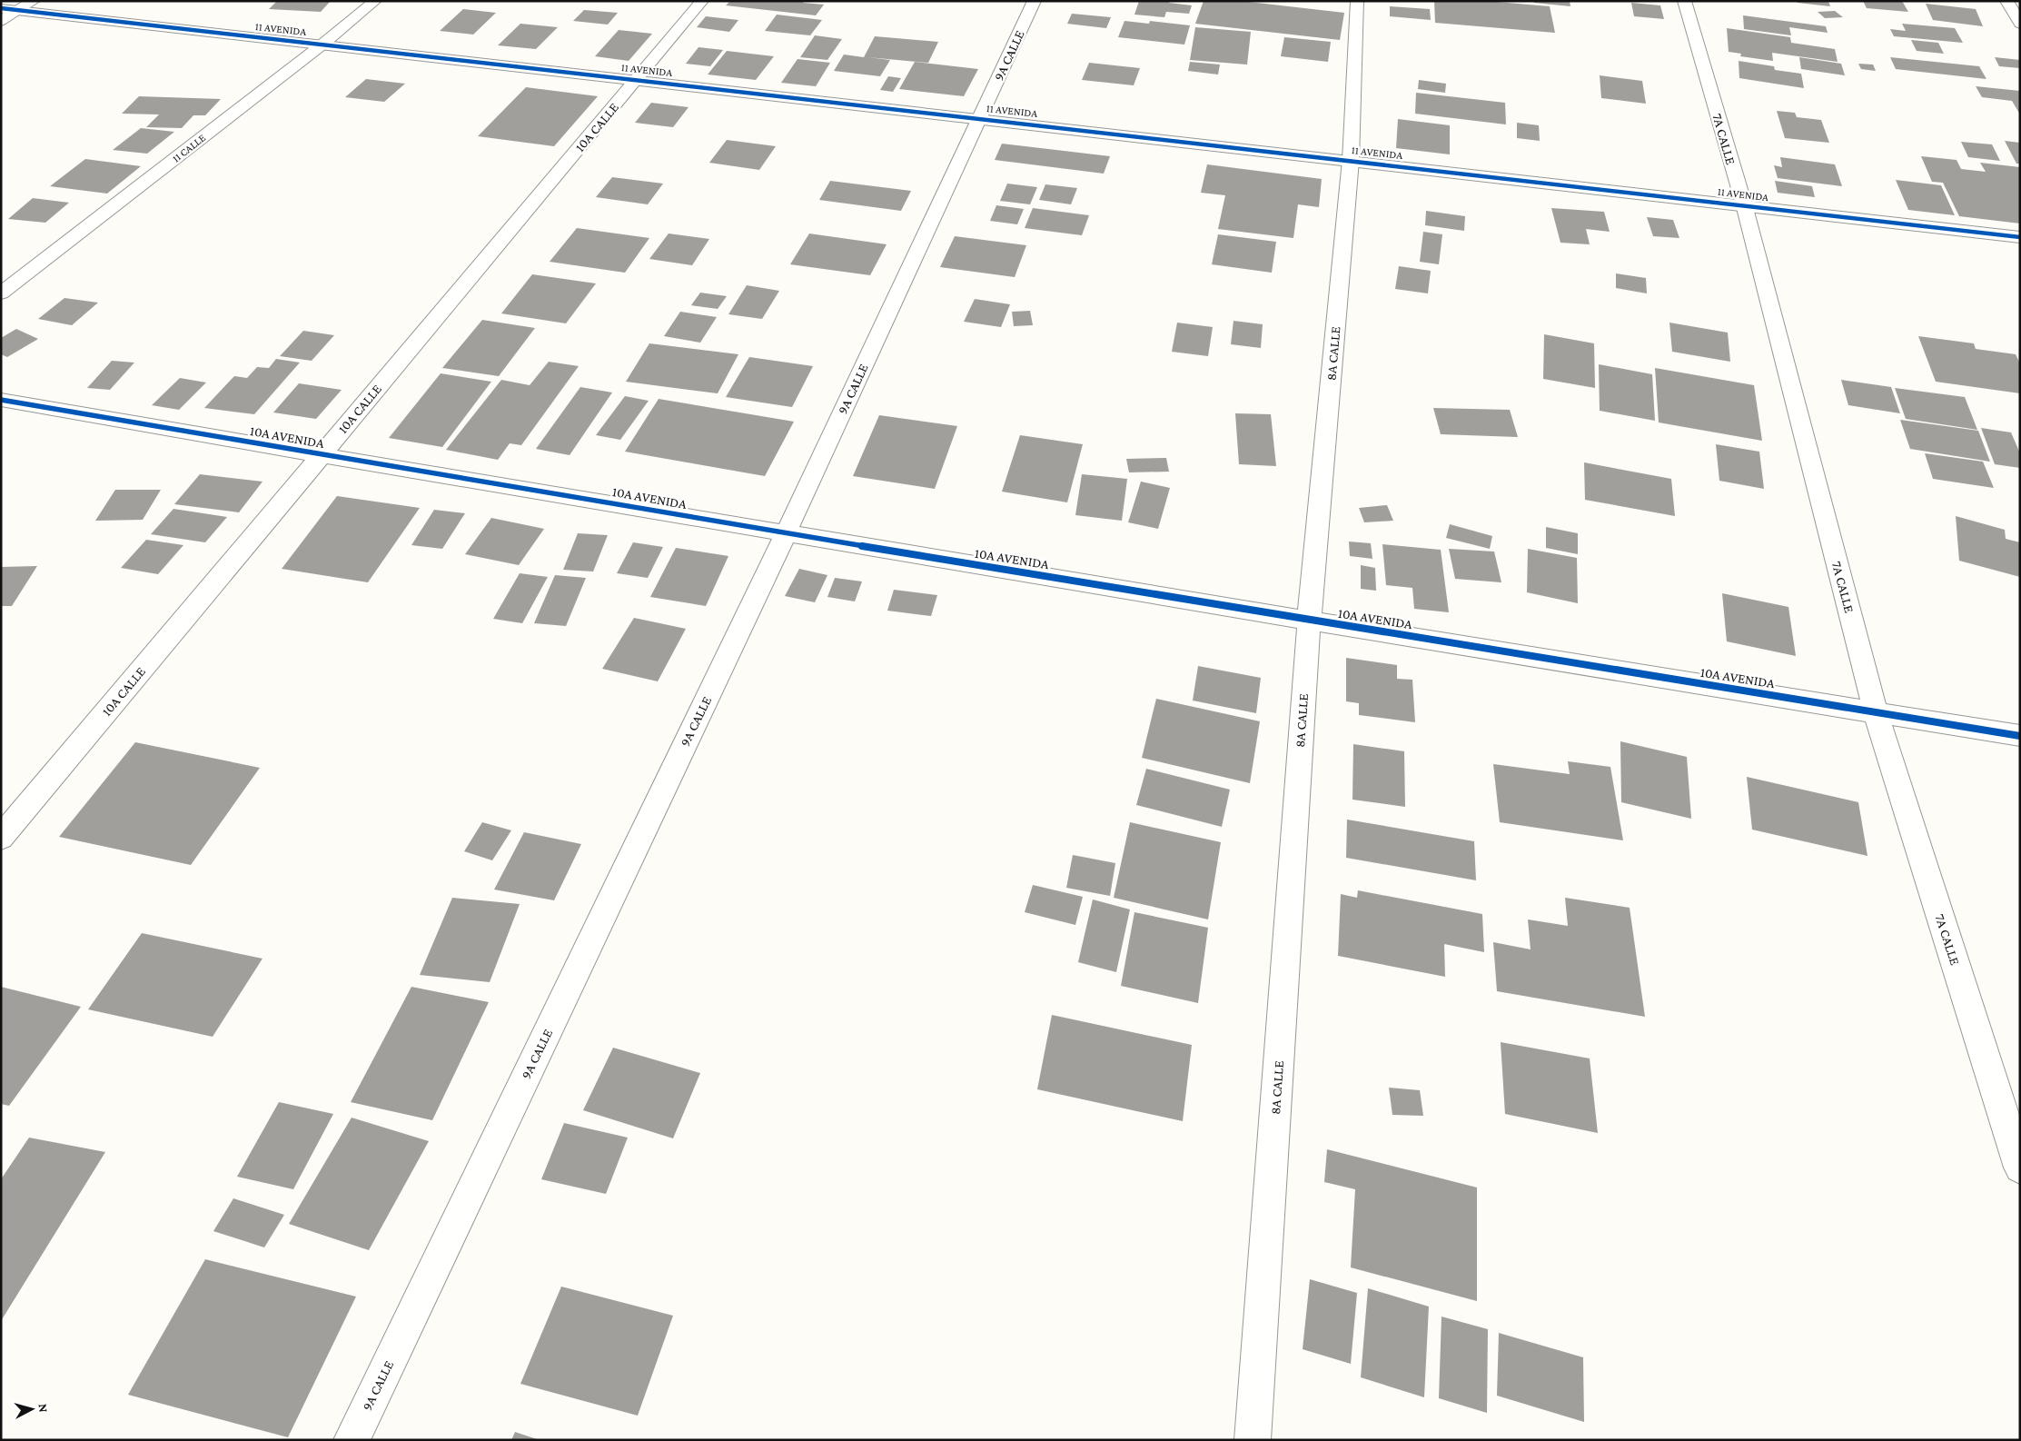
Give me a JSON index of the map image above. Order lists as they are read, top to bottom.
{
  "streets": {
    "street": [
      "11 AVENIDA",
      "9A CALLE",
      "10A CALLE",
      "7A CALLE",
      "11 CALLE",
      "8A CALLE",
      "10A AVENIDA"
    ]
  },
  "crossings": [
    ["11 AVENIDA", "9A CALLE"],
    ["11 AVENIDA", "10A CALLE"],
    ["11 AVENIDA", "7A CALLE"],
    ["11 AVENIDA", "11 CALLE"],
    ["11 AVENIDA", "8A CALLE"],
    ["9A CALLE", "10A AVENIDA"],
    ["10A CALLE", "10A AVENIDA"],
    ["7A CALLE", "10A AVENIDA"],
    ["8A CALLE", "10A AVENIDA"]
  ],
  "north": "right"
}
